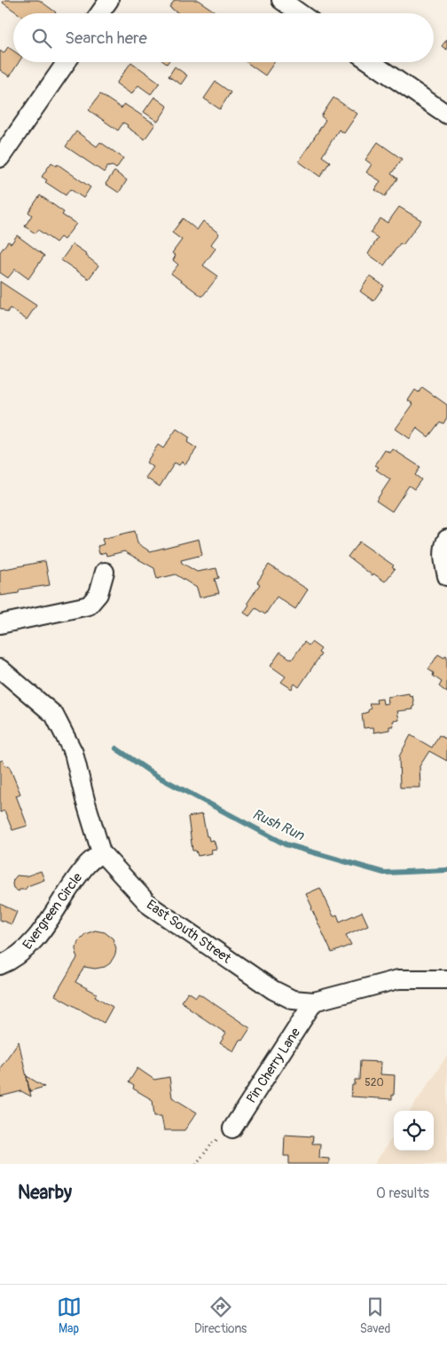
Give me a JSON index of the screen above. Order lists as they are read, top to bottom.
{
  "streets": {
    "street": ["Evergreen Circle", "East South Street", "Pin Cherry Lane"]
  },
  "crossings": [
    ["Evergreen Circle", "East South Street"],
    ["East South Street", "Pin Cherry Lane"]
  ],
  "water": ["Rush Run"],
  "house_numbers": ["520"],
  "page": {
    "search": "Search here",
    "heading": ["Nearby", "0 results"],
    "nav": ["Map", "Directions", "Saved"]
  }
}
